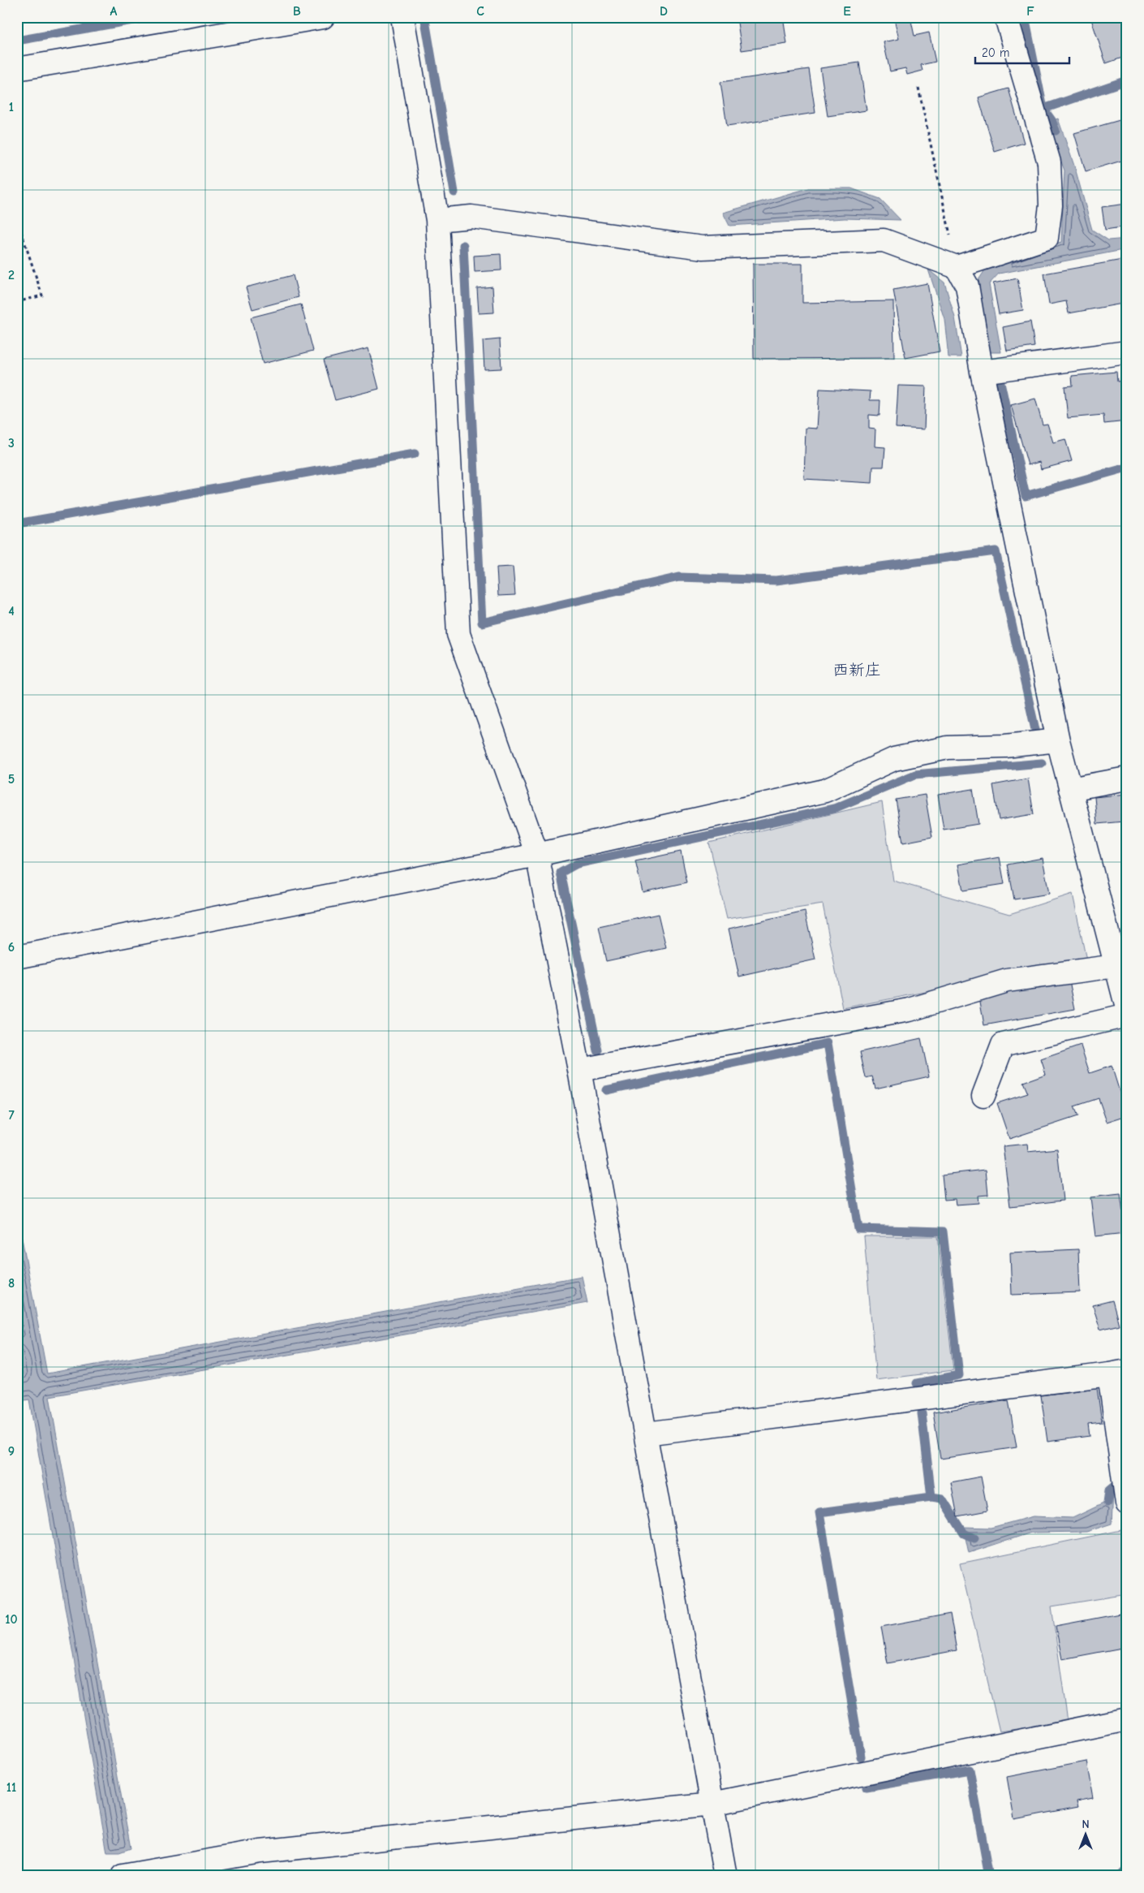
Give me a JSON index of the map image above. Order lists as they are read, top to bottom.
{
  "districts": ["西新庄"],
  "scale_bar": "20 m",
  "north": "top",
  "grid": {
    "columns": [
      "A",
      "B",
      "C",
      "D",
      "E",
      "F"
    ],
    "rows": [
      "1",
      "2",
      "3",
      "4",
      "5",
      "6",
      "7",
      "8",
      "9",
      "10",
      "11"
    ]
  }
}
